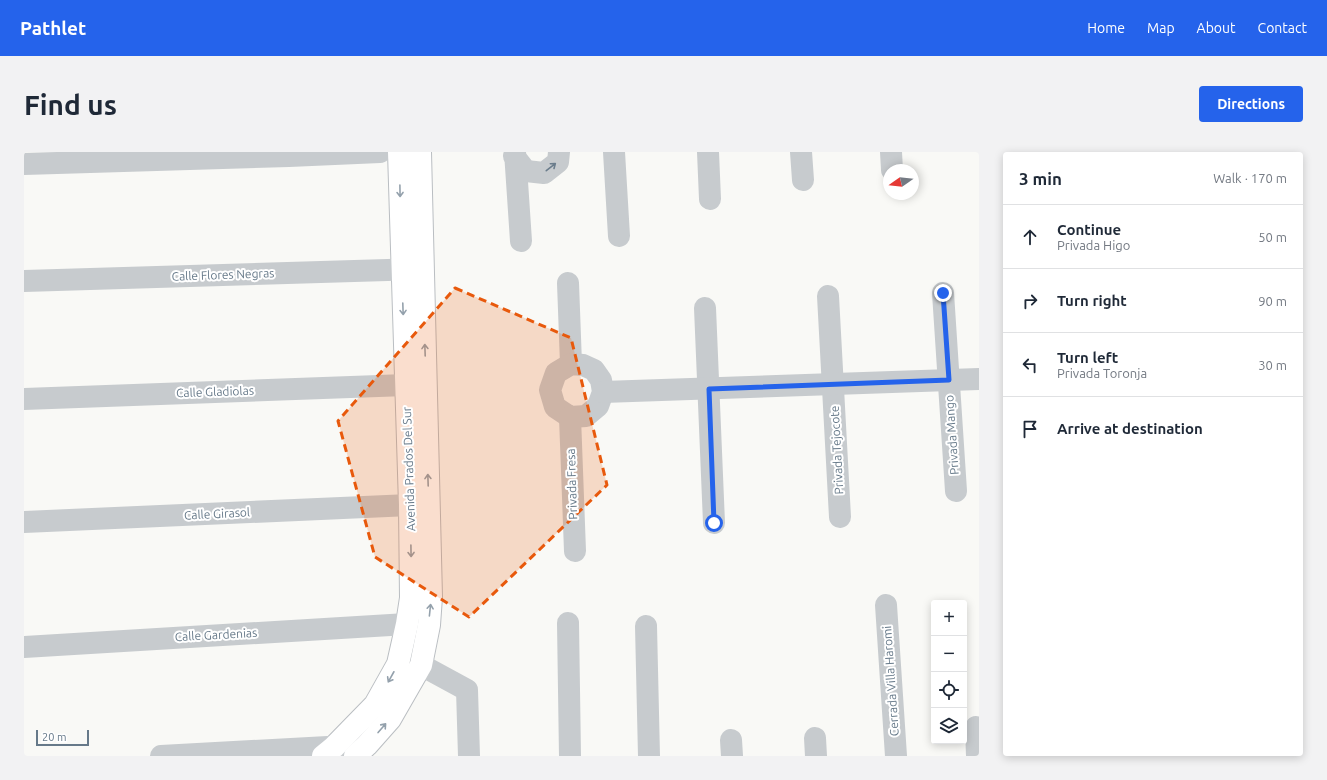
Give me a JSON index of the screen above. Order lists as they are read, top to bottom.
{
  "streets": {
    "main road": ["Avenida Prados Del Sur"],
    "street": [
      "Calle Flores Negras",
      "Calle Gladiolas",
      "Privada Mango",
      "Privada Tejocote",
      "Privada Fresa",
      "Calle Girasol",
      "Calle Gardenias",
      "Cerrada Villa Haromi"
    ]
  },
  "crossings": [
    ["Calle Flores Negras", "Avenida Prados Del Sur"],
    ["Calle Gladiolas", "Avenida Prados Del Sur"],
    ["Avenida Prados Del Sur", "Calle Girasol"],
    ["Avenida Prados Del Sur", "Calle Gardenias"]
  ],
  "scale_bar": "20 m",
  "north": "left",
  "page": {
    "header": "Pathlet",
    "nav": [
      "Home",
      "Map",
      "About",
      "Contact"
    ],
    "buttons": "Directions",
    "title": "Find us",
    "heading": ["3 min", "Walk · 170 m"],
    "list": [
      ["Continue", "Privada Higo", "50 m"],
      ["Turn right", "90 m"],
      ["Turn left", "Privada Toronja", "30 m"],
      "Arrive at destination"
    ],
    "map_buttons": ["+", "−"],
    "scale": "20 m"
  }
}
